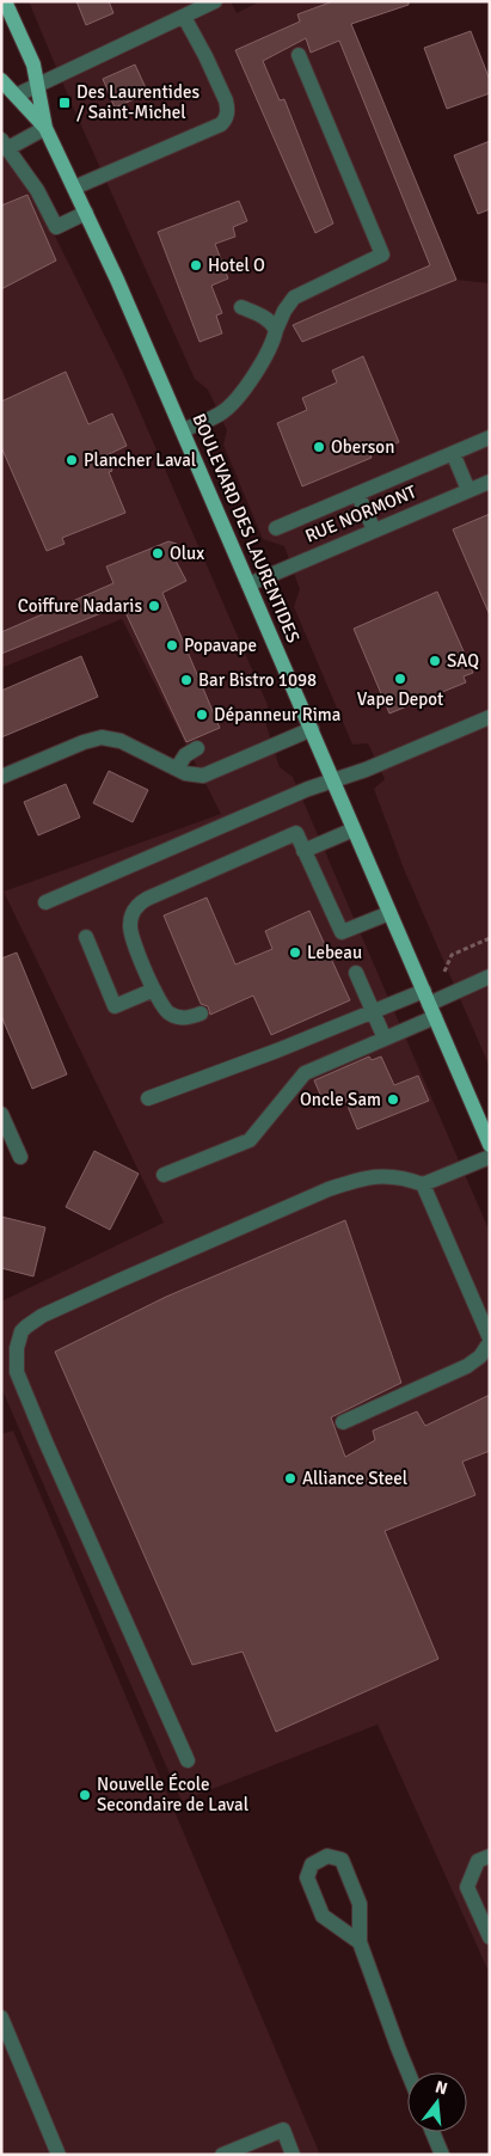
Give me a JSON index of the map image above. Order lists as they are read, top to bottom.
{
  "streets": {
    "main road": ["BOULEVARD DES LAURENTIDES"],
    "street": ["RUE NORMONT"]
  },
  "crossings": [
    ["RUE NORMONT", "BOULEVARD DES LAURENTIDES"]
  ],
  "places": {
    "transit": ["Des Laurentides / Saint-Michel"],
    "other": [
      "Hotel O",
      "Oberson",
      "Plancher Laval",
      "Olux",
      "Coiffure Nadaris",
      "Popavape",
      "SAQ",
      "Vape Depot",
      "Bar Bistro 1098",
      "Dépanneur Rima",
      "Lebeau",
      "Oncle Sam",
      "Alliance Steel",
      "Nouvelle École Secondaire de Laval"
    ]
  },
  "north": "top"
}
